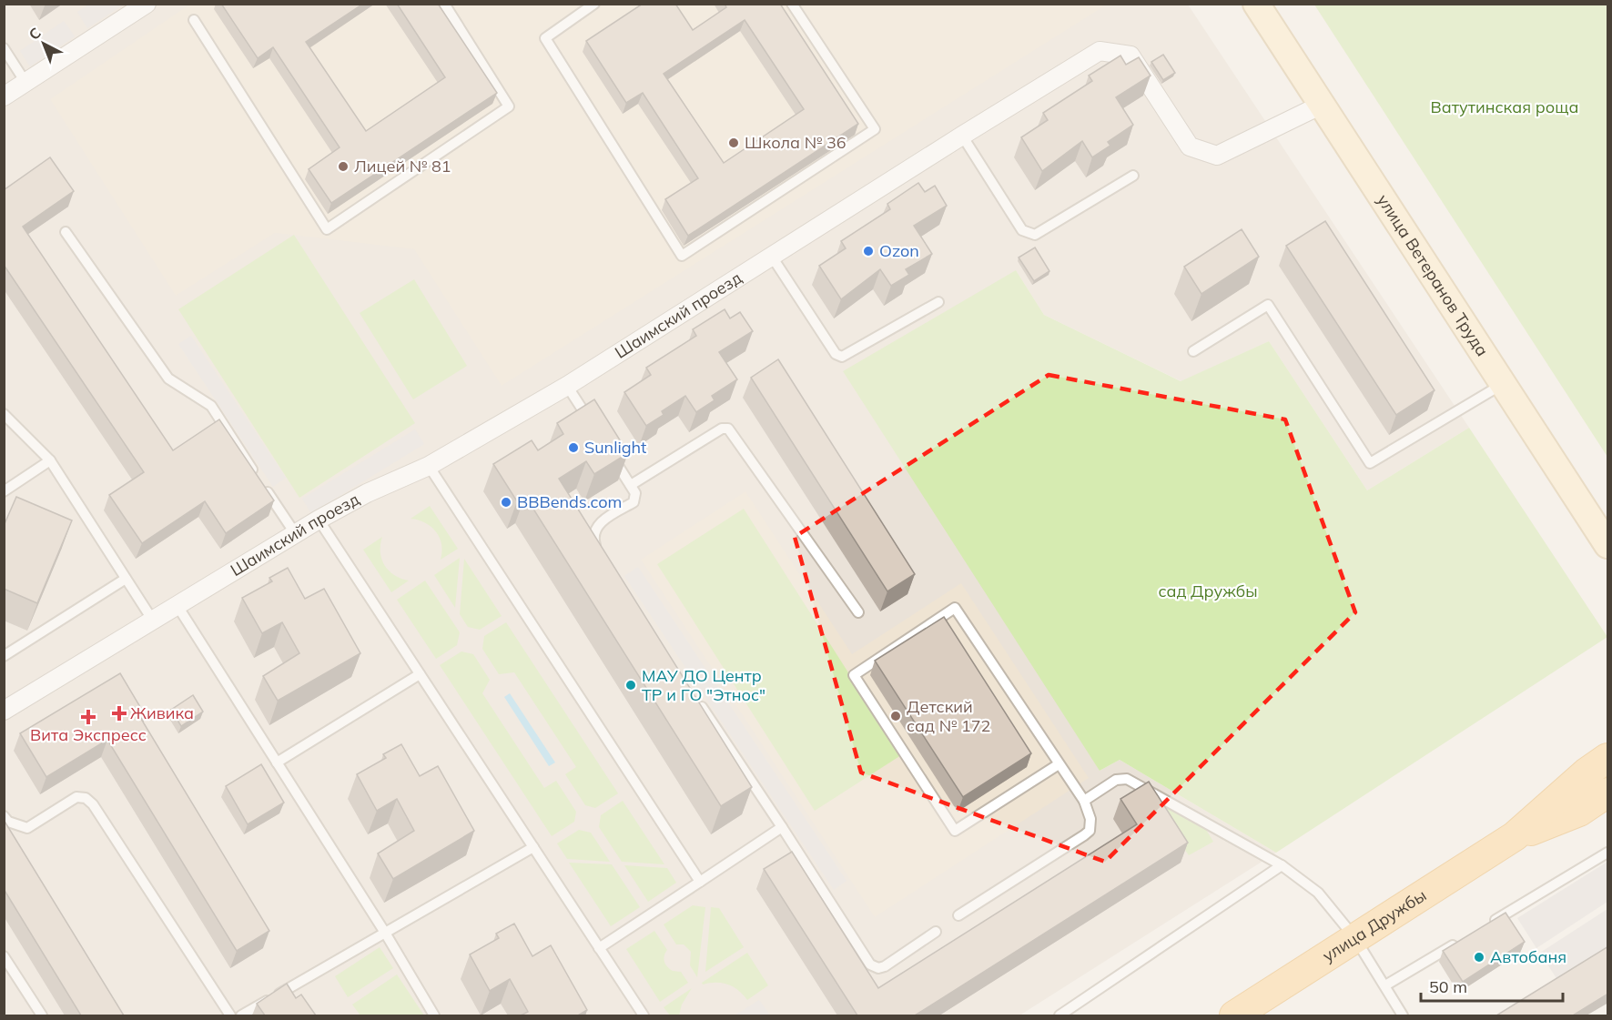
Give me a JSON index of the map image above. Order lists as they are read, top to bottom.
{
  "streets": {
    "main road": ["улица Ветеранов Труда", "улица Дружбы"],
    "street": ["Шаимский проезд"]
  },
  "crossings": [
    ["улица Ветеранов Труда", "Шаимский проезд"]
  ],
  "parks": ["Ватутинская роща", "сад Дружбы"],
  "places": {
    "other": [
      "Школа № 36",
      "Лицей № 81",
      "Ozon",
      "Sunlight",
      "BBBends.com",
      "МАУ ДО Центр ТР и ГО \"Этнос\"",
      "Детский сад № 172",
      "Автобаня"
    ],
    "health": ["Живика", "Вита Экспресс"]
  },
  "scale_bar": "50 m",
  "north": "top left"
}
